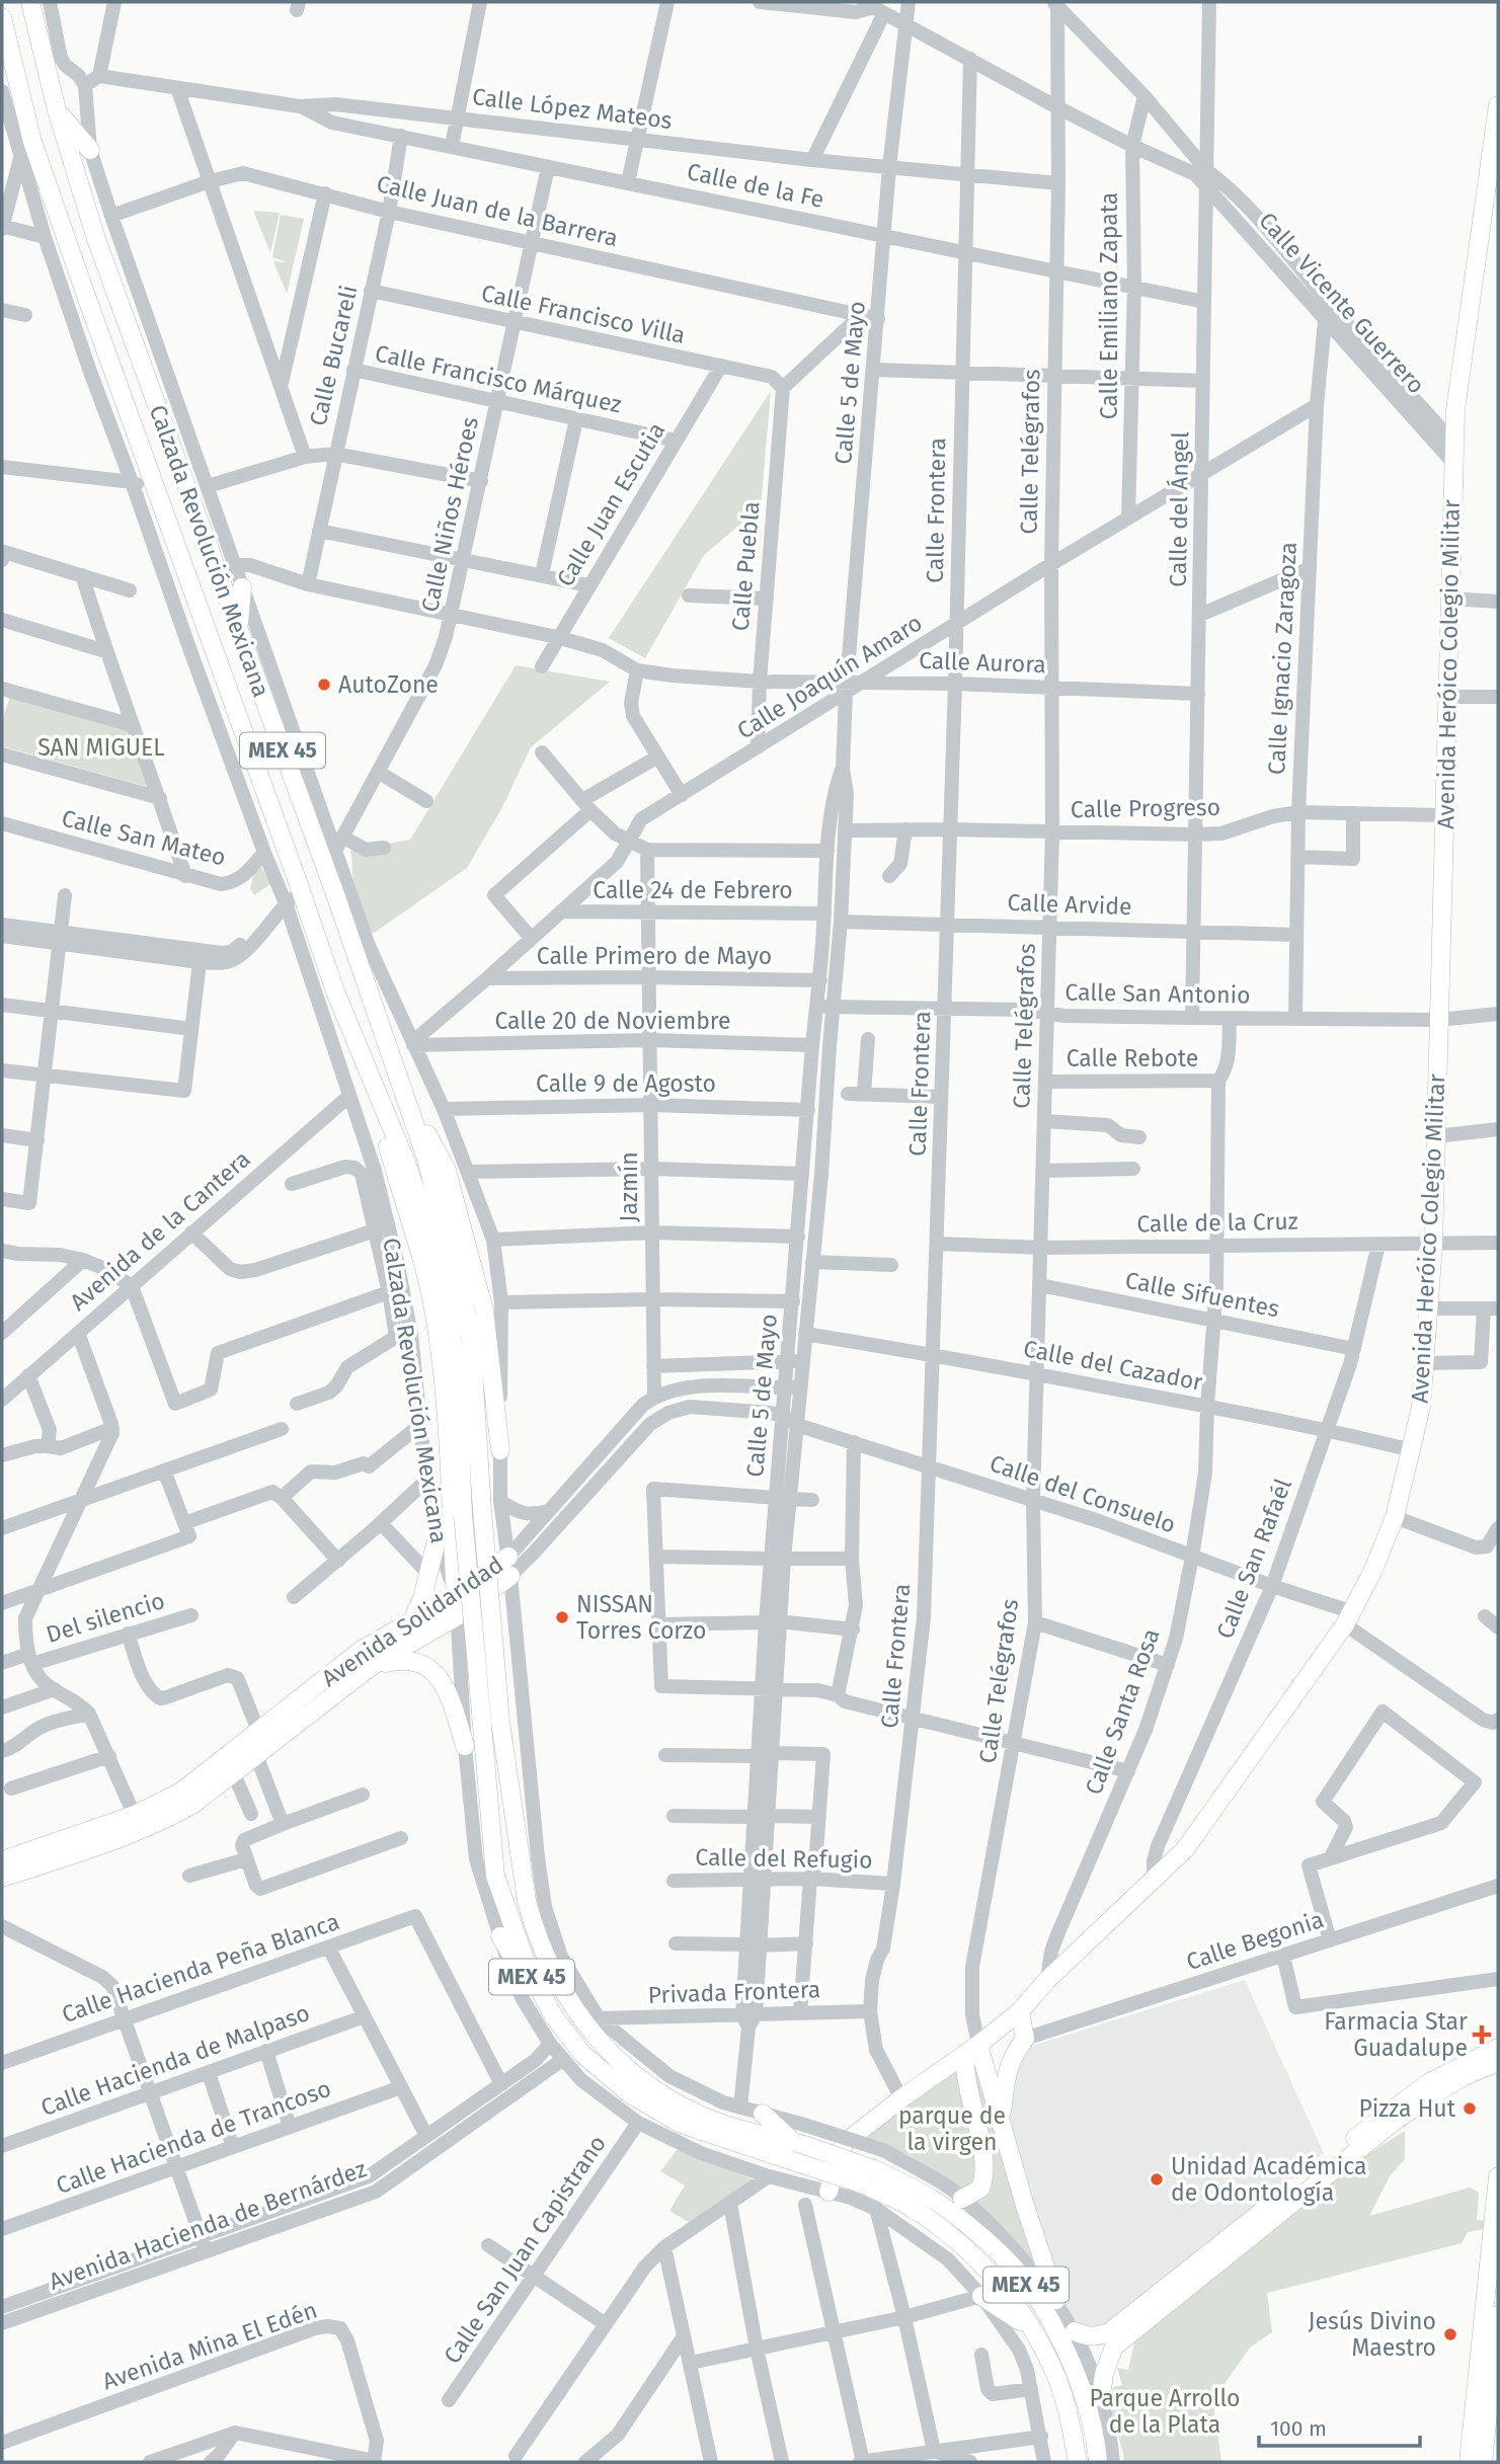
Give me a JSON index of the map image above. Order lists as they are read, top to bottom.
{
  "streets": {
    "main road": [
      "Calzada Revolución Mexicana",
      "Avenida Heróico Colegio Militar",
      "MEX 45",
      "Avenida Solidaridad"
    ],
    "street": [
      "Calle López Mateos",
      "Calle de la Fe",
      "Calle Juan de la Barrera",
      "Calle Vicente Guerrero",
      "Calle Emiliano Zapata",
      "Calle Francisco Villa",
      "Calle Bucareli",
      "Calle Francisco Márquez",
      "Calle 5 de Mayo",
      "Calle Telégrafos",
      "Calle Juan Escutia",
      "Calle del Ángel",
      "Calle Frontera",
      "Calle Niños Héroes",
      "Calle Puebla",
      "Calle Ignacio Zaragoza",
      "Calle Aurora",
      "Calle Joaquín Amaro",
      "Calle Progreso",
      "Calle San Mateo",
      "Calle 24 de Febrero",
      "Calle Arvide",
      "Calle Primero de Mayo",
      "Calle San Antonio",
      "Calle 20 de Noviembre",
      "Calle Rebote",
      "Calle 9 de Agosto",
      "Jazmín",
      "Calle de la Cruz",
      "Avenida de la Cantera",
      "Calle Sifuentes",
      "Calle del Cazador",
      "Calle del Consuelo",
      "Calle San Rafaél",
      "Del silencio",
      "Calle Santa Rosa",
      "Calle del Refugio",
      "Calle Begonia",
      "Calle Hacienda Peña Blanca",
      "Privada Frontera",
      "Calle Hacienda de Malpaso",
      "Calle Hacienda de Trancoso",
      "Avenida Hacienda de Bernárdez",
      "Calle San Juan Capistrano",
      "Avenida Mina El Edén"
    ]
  },
  "crossings": [
    ["Calle López Mateos", "Calle de la Fe"],
    ["Calle López Mateos", "Calle 5 de Mayo"],
    ["Calle López Mateos", "Calle Telégrafos"],
    ["Calle López Mateos", "Calle Frontera"],
    ["Calle de la Fe", "Calle Emiliano Zapata"],
    ["Calle de la Fe", "Calle Bucareli"],
    ["Calle de la Fe", "Calle 5 de Mayo"],
    ["Calle de la Fe", "Calle Telégrafos"],
    ["Calle de la Fe", "Calle del Ángel"],
    ["Calle de la Fe", "Calle Frontera"],
    ["Calle de la Fe", "Calle Niños Héroes"],
    ["Calle Juan de la Barrera", "Calle Bucareli"],
    ["Calle Juan de la Barrera", "Calle 5 de Mayo"],
    ["Calle Juan de la Barrera", "Calle Niños Héroes"],
    ["Calle Vicente Guerrero", "Calle Emiliano Zapata"],
    ["Calle Vicente Guerrero", "Calle 5 de Mayo"],
    ["Calle Vicente Guerrero", "Calle Telégrafos"],
    ["Calle Vicente Guerrero", "Calle del Ángel"],
    ["Calle Vicente Guerrero", "Calle Frontera"],
    ["Calle Vicente Guerrero", "Calle Ignacio Zaragoza"],
    ["Calle Vicente Guerrero", "Avenida Heróico Colegio Militar"],
    ["Calle Emiliano Zapata", "Calle Joaquín Amaro"],
    ["Calle Francisco Villa", "Calle Bucareli"],
    ["Calle Francisco Villa", "Calle Juan Escutia"],
    ["Calle Francisco Villa", "Calle Niños Héroes"],
    ["Calle Francisco Villa", "Calle Puebla"],
    ["Calle Bucareli", "Calle Francisco Márquez"],
    ["Calle Francisco Márquez", "Calle Juan Escutia"],
    ["Calle Francisco Márquez", "Calle Niños Héroes"],
    ["Calle 5 de Mayo", "Calle Aurora"],
    ["Calle 5 de Mayo", "Calle Joaquín Amaro"],
    ["Calle 5 de Mayo", "Calle Progreso"],
    ["Calle 5 de Mayo", "Calle 24 de Febrero"],
    ["Calle 5 de Mayo", "Calle Arvide"],
    ["Calle 5 de Mayo", "Calle Primero de Mayo"],
    ["Calle 5 de Mayo", "Calle San Antonio"],
    ["Calle 5 de Mayo", "Calle 20 de Noviembre"],
    ["Calle 5 de Mayo", "Calle 9 de Agosto"],
    ["Calle 5 de Mayo", "Calle del Cazador"],
    ["Calle 5 de Mayo", "Calle del Consuelo"],
    ["Calle 5 de Mayo", "Avenida Solidaridad"],
    ["Calle 5 de Mayo", "Calle del Refugio"],
    ["Calle 5 de Mayo", "Privada Frontera"],
    ["Calle Telégrafos", "Calle Aurora"],
    ["Calle Telégrafos", "Avenida Heróico Colegio Militar"],
    ["Calle Telégrafos", "Calle Joaquín Amaro"],
    ["Calle Telégrafos", "Calle Progreso"],
    ["Calle Telégrafos", "Calle Arvide"],
    ["Calle Telégrafos", "Calle San Antonio"],
    ["Calle Telégrafos", "Calle Rebote"],
    ["Calle Telégrafos", "Calle de la Cruz"],
    ["Calle Telégrafos", "Calle Sifuentes"],
    ["Calle Telégrafos", "Calle del Cazador"],
    ["Calle Telégrafos", "Calle del Consuelo"],
    ["Calle del Ángel", "Calle Aurora"],
    ["Calle del Ángel", "Calle Joaquín Amaro"],
    ["Calle del Ángel", "Calle Progreso"],
    ["Calle del Ángel", "Calle Arvide"],
    ["Calle del Ángel", "Calle San Antonio"],
    ["Calle Frontera", "Calle Aurora"],
    ["Calle Frontera", "Avenida Heróico Colegio Militar"],
    ["Calle Frontera", "Calle Joaquín Amaro"],
    ["Calle Frontera", "Calle Progreso"],
    ["Calle Frontera", "Calle Arvide"],
    ["Calle Frontera", "Calle San Antonio"],
    ["Calle Frontera", "Calle de la Cruz"],
    ["Calle Frontera", "Calle del Cazador"],
    ["Calle Frontera", "Calle del Consuelo"],
    ["Calle Frontera", "Calle del Refugio"],
    ["Calle Frontera", "Privada Frontera"],
    ["Calzada Revolución Mexicana", "Avenida Heróico Colegio Militar"],
    ["Calzada Revolución Mexicana", "MEX 45"],
    ["Calzada Revolución Mexicana", "Calle San Mateo"],
    ["Calzada Revolución Mexicana", "Avenida de la Cantera"],
    ["Calzada Revolución Mexicana", "Avenida Solidaridad"],
    ["Calzada Revolución Mexicana", "Avenida Hacienda de Bernárdez"],
    ["Calzada Revolución Mexicana", "Calle San Juan Capistrano"],
    ["Calle Puebla", "Calle Aurora"],
    ["Calle Puebla", "Calle Joaquín Amaro"],
    ["Calle Ignacio Zaragoza", "Calle Joaquín Amaro"],
    ["Calle Ignacio Zaragoza", "Calle Progreso"],
    ["Calle Ignacio Zaragoza", "Calle Arvide"],
    ["Calle Ignacio Zaragoza", "Calle San Antonio"],
    ["Calle Aurora", "Calle Joaquín Amaro"],
    ["Avenida Heróico Colegio Militar", "Calle Progreso"],
    ["Avenida Heróico Colegio Militar", "Calle San Antonio"],
    ["Avenida Heróico Colegio Militar", "Calle de la Cruz"],
    ["Avenida Heróico Colegio Militar", "Calle del Cazador"],
    ["Avenida Heróico Colegio Militar", "Calle del Consuelo"],
    ["Avenida Heróico Colegio Militar", "Calle San Rafaél"],
    ["Avenida Heróico Colegio Militar", "Calle Santa Rosa"],
    ["Calle Joaquín Amaro", "Calle 24 de Febrero"],
    ["Calle Joaquín Amaro", "Calle Primero de Mayo"],
    ["Calle Joaquín Amaro", "Calle 20 de Noviembre"],
    ["Calle 24 de Febrero", "Jazmín"],
    ["Calle Primero de Mayo", "Jazmín"],
    ["Calle San Antonio", "Calle Santa Rosa"],
    ["Calle 20 de Noviembre", "Jazmín"],
    ["Calle Rebote", "Calle Santa Rosa"],
    ["Calle 9 de Agosto", "Jazmín"],
    ["Jazmín", "Avenida Solidaridad"],
    ["Calle de la Cruz", "Calle San Rafaél"],
    ["Calle de la Cruz", "Calle Santa Rosa"],
    ["Calle Sifuentes", "Calle San Rafaél"],
    ["Calle Sifuentes", "Calle Santa Rosa"],
    ["Calle del Cazador", "Calle San Rafaél"],
    ["Calle del Cazador", "Calle Santa Rosa"],
    ["Calle del Consuelo", "Calle San Rafaél"],
    ["Calle del Consuelo", "Avenida Solidaridad"],
    ["Calle del Consuelo", "Calle Santa Rosa"],
    ["Calle Hacienda Peña Blanca", "Avenida Hacienda de Bernárdez"]
  ],
  "parks": ["SAN MIGUEL", "parque de la virgen", "Parque Arrollo de la Plata"],
  "places": {
    "other": [
      "AutoZone",
      "NISSAN Torres Corzo",
      "Pizza Hut",
      "Unidad Académica de Odontología",
      "Jesús Divino Maestro"
    ],
    "health": ["Farmacia Star Guadalupe"]
  },
  "scale_bar": "100 m"
}
